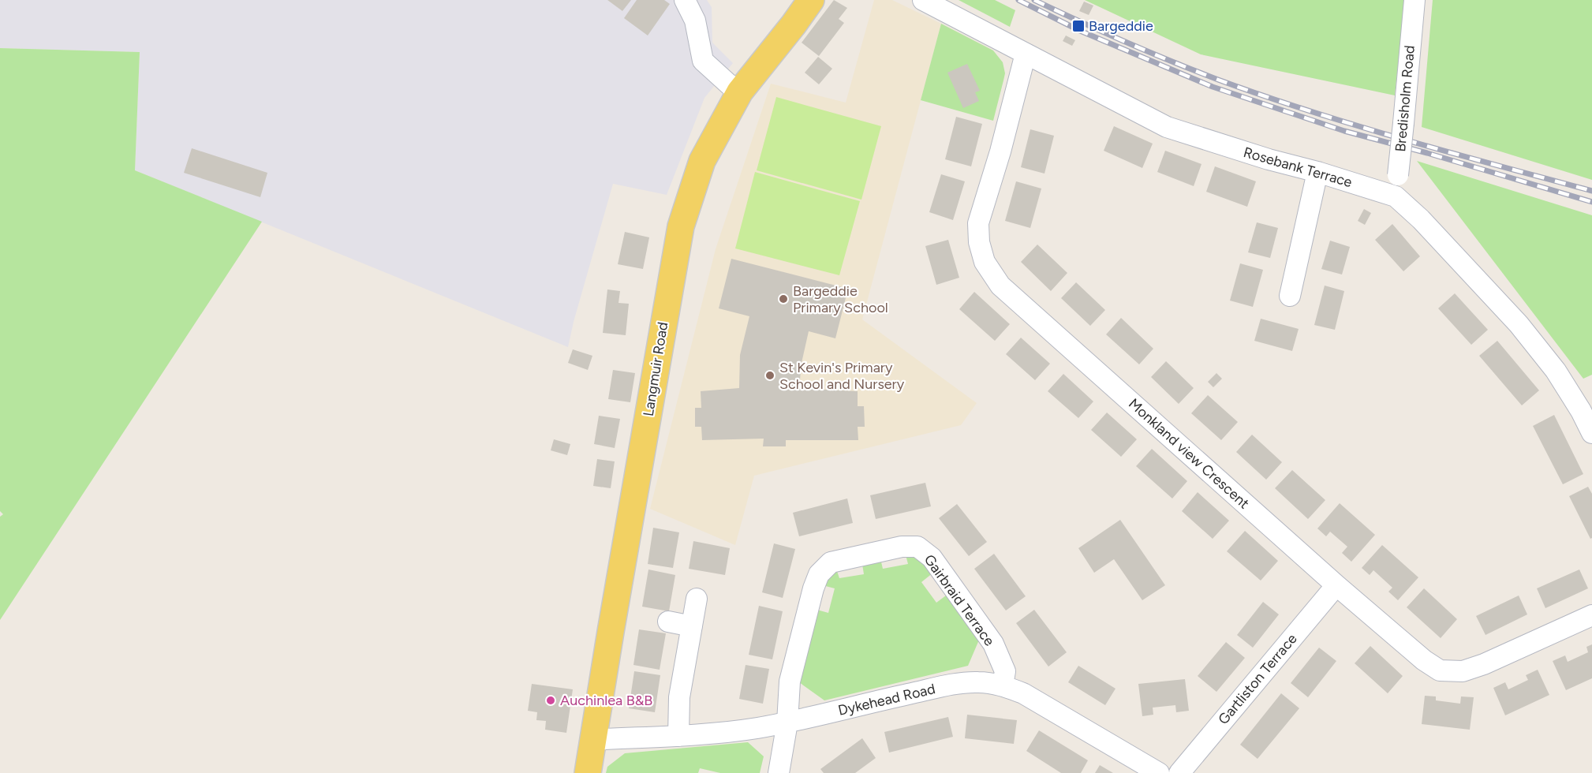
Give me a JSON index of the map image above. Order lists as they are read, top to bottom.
{
  "streets": {
    "main road": ["Langmuir Road"],
    "street": [
      "Bredisholm Road",
      "Rosebank Terrace",
      "Monkland view Crescent",
      "Gairbraid Terrace",
      "Gartliston Terrace",
      "Dykehead Road"
    ]
  },
  "crossings": [
    ["Bredisholm Road", "Rosebank Terrace"],
    ["Rosebank Terrace", "Monkland view Crescent"],
    ["Langmuir Road", "Dykehead Road"],
    ["Monkland view Crescent", "Gartliston Terrace"],
    ["Gairbraid Terrace", "Dykehead Road"]
  ],
  "places": {
    "transit": ["Bargeddie"],
    "other": ["Bargeddie Primary School", "St Kevin's Primary School and Nursery", "Auchinlea B&B"]
  }
}
